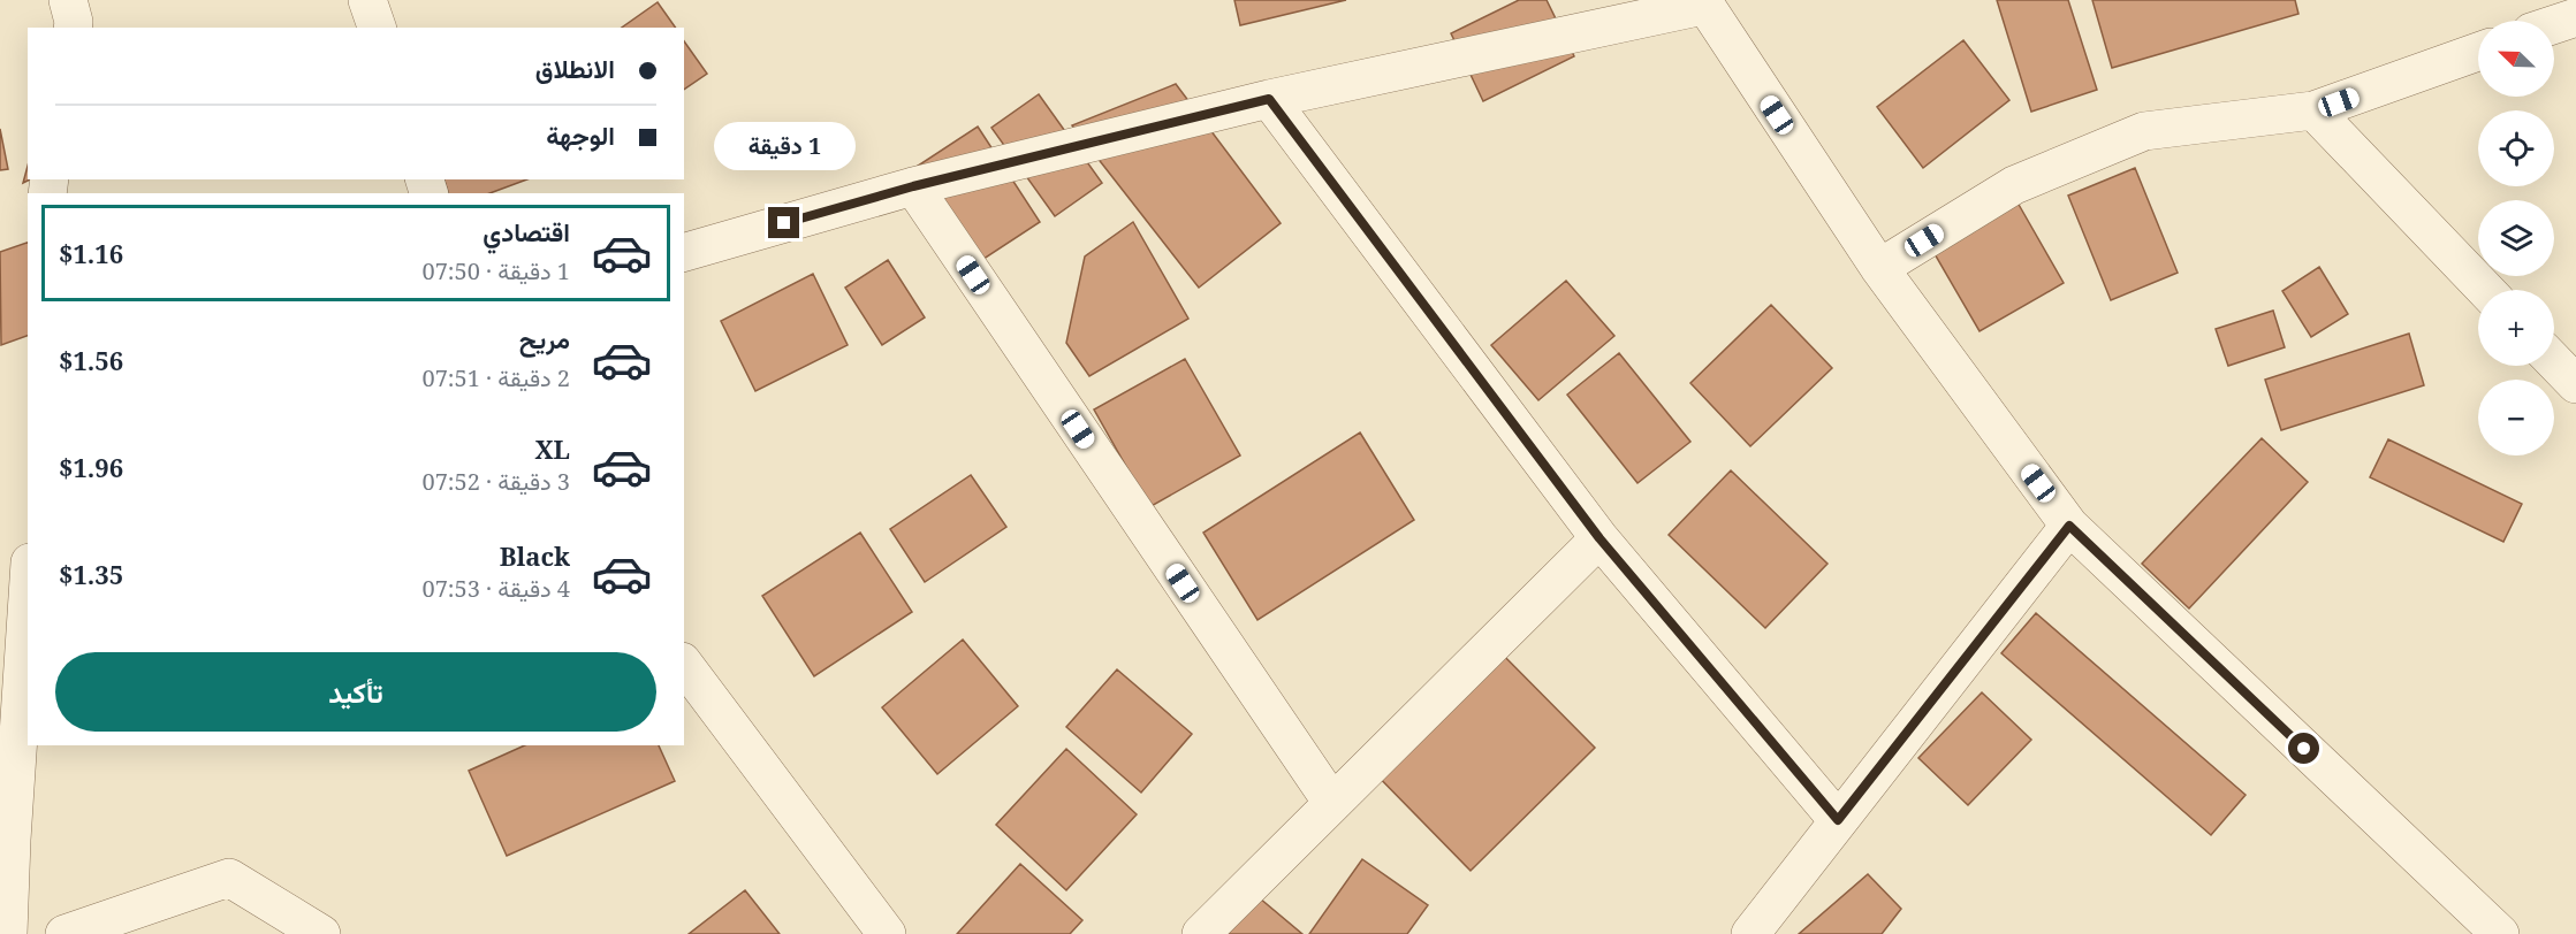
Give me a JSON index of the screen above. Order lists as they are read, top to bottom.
{
  "north": "top left",
  "page": {
    "map_buttons": ["+", "−"],
    "banner": ["الانطلاق", "الوجهة"],
    "bubble": "1 دقيقة",
    "list": [
      {
        "name": "اقتصادي",
        "note": "1 دقيقة · 07:50",
        "value": "$1.16"
      },
      {
        "name": "مريح",
        "note": "2 دقيقة · 07:51",
        "value": "$1.56"
      },
      {
        "name": "XL",
        "note": "3 دقيقة · 07:52",
        "value": "$1.96"
      },
      {
        "name": "Black",
        "note": "4 دقيقة · 07:53",
        "value": "$1.35"
      }
    ],
    "buttons": "تأكيد"
  }
}
